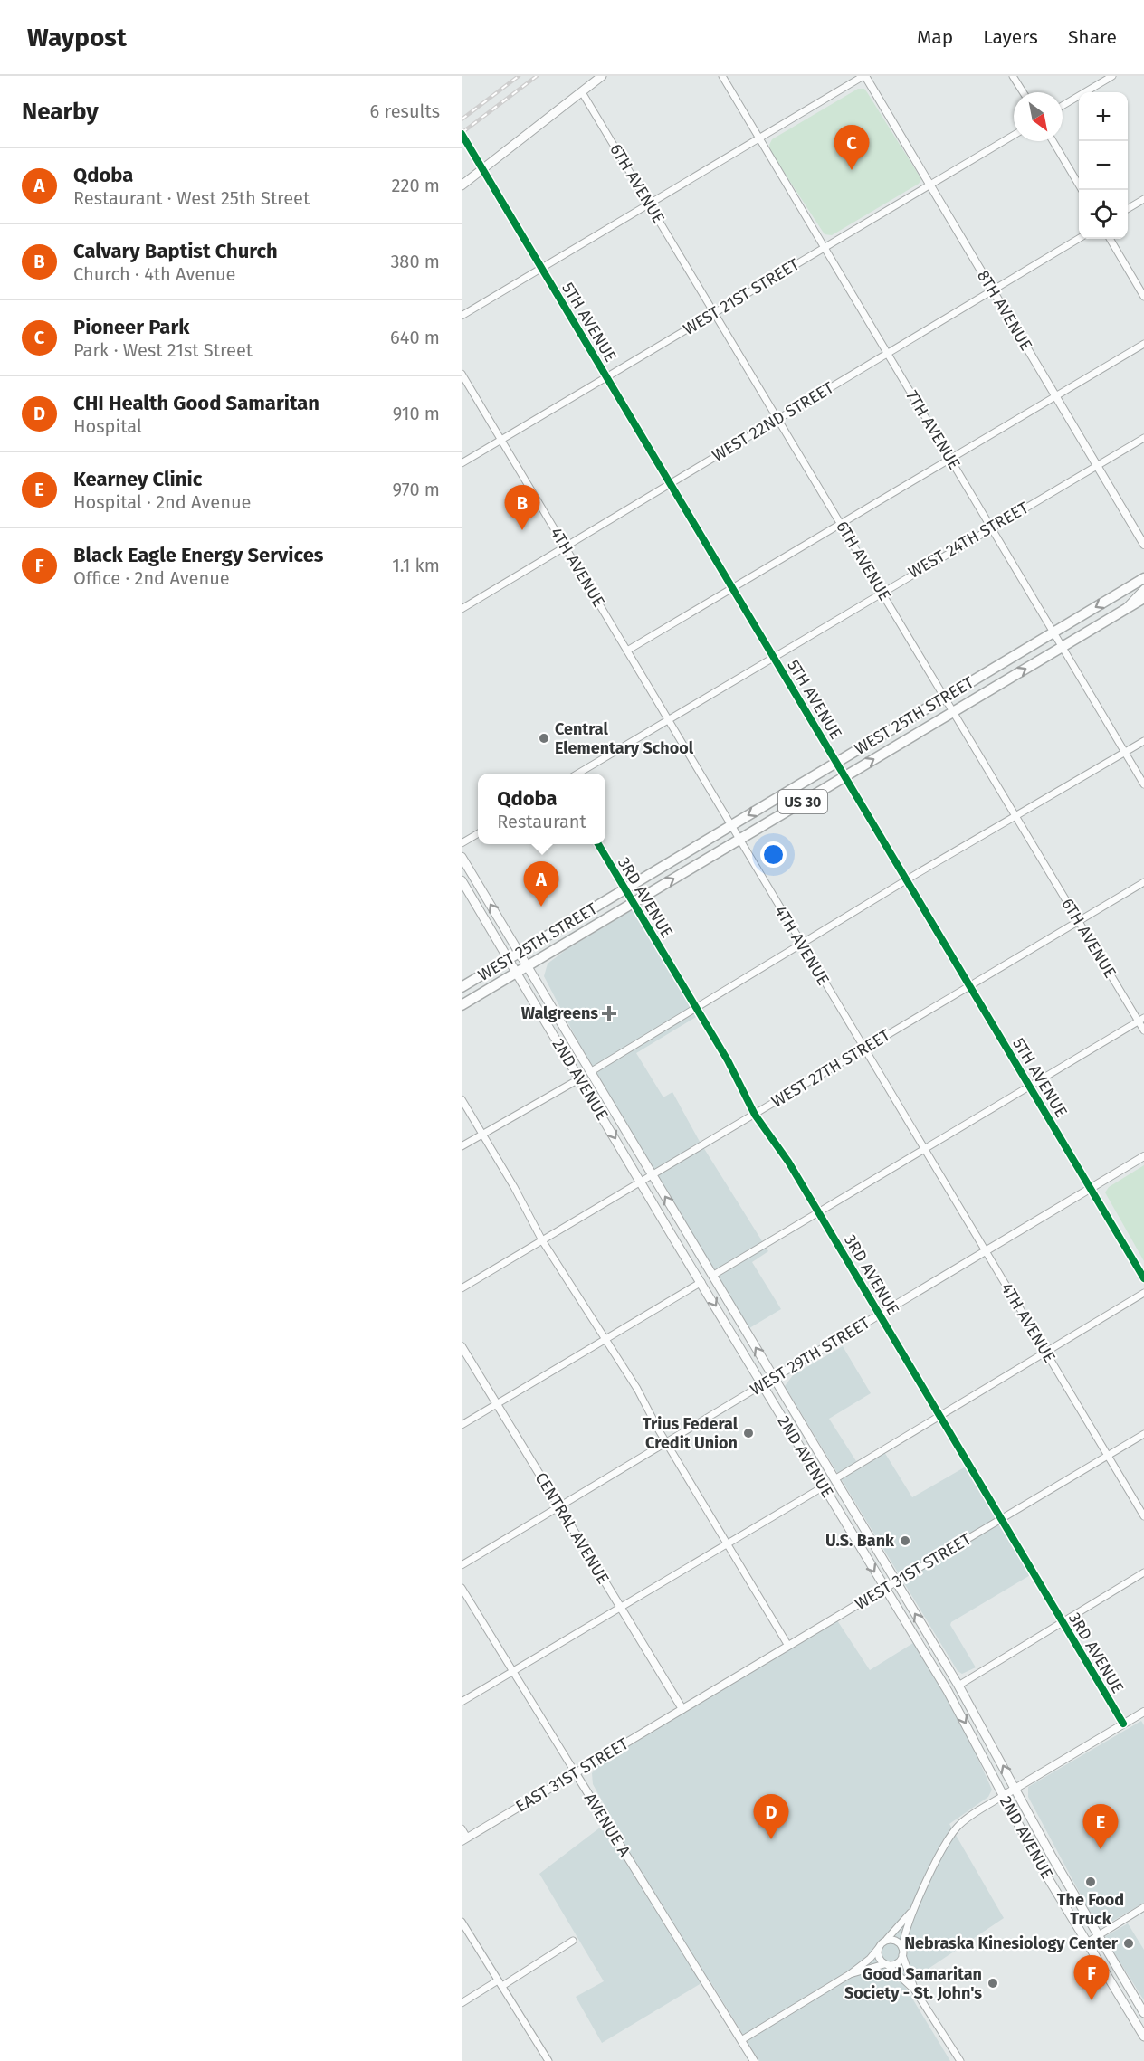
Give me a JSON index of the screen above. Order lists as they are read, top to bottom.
{
  "streets": {
    "main road": ["WEST 25TH STREET", "US 30", "2ND AVENUE"],
    "street": [
      "6TH AVENUE",
      "WEST 21ST STREET",
      "8TH AVENUE",
      "5TH AVENUE",
      "WEST 22ND STREET",
      "7TH AVENUE",
      "WEST 24TH STREET",
      "4TH AVENUE",
      "3RD AVENUE",
      "WEST 27TH STREET",
      "WEST 29TH STREET",
      "CENTRAL AVENUE",
      "WEST 31ST STREET",
      "EAST 31ST STREET",
      "AVENUE A"
    ]
  },
  "crossings": [
    ["6TH AVENUE", "WEST 21ST STREET"],
    ["6TH AVENUE", "WEST 22ND STREET"],
    ["6TH AVENUE", "WEST 24TH STREET"],
    ["6TH AVENUE", "WEST 25TH STREET"],
    ["6TH AVENUE", "WEST 27TH STREET"],
    ["WEST 21ST STREET", "8TH AVENUE"],
    ["WEST 21ST STREET", "5TH AVENUE"],
    ["WEST 21ST STREET", "7TH AVENUE"],
    ["WEST 21ST STREET", "4TH AVENUE"],
    ["8TH AVENUE", "WEST 22ND STREET"],
    ["8TH AVENUE", "WEST 24TH STREET"],
    ["5TH AVENUE", "WEST 22ND STREET"],
    ["5TH AVENUE", "WEST 24TH STREET"],
    ["5TH AVENUE", "WEST 25TH STREET"],
    ["5TH AVENUE", "WEST 27TH STREET"],
    ["5TH AVENUE", "WEST 29TH STREET"],
    ["WEST 22ND STREET", "7TH AVENUE"],
    ["WEST 22ND STREET", "4TH AVENUE"],
    ["7TH AVENUE", "WEST 24TH STREET"],
    ["7TH AVENUE", "WEST 25TH STREET"],
    ["WEST 24TH STREET", "4TH AVENUE"],
    ["4TH AVENUE", "WEST 25TH STREET"],
    ["4TH AVENUE", "WEST 27TH STREET"],
    ["4TH AVENUE", "WEST 29TH STREET"],
    ["4TH AVENUE", "WEST 31ST STREET"],
    ["WEST 25TH STREET", "3RD AVENUE"],
    ["WEST 25TH STREET", "2ND AVENUE"],
    ["3RD AVENUE", "WEST 27TH STREET"],
    ["3RD AVENUE", "WEST 29TH STREET"],
    ["3RD AVENUE", "WEST 31ST STREET"],
    ["WEST 27TH STREET", "2ND AVENUE"],
    ["2ND AVENUE", "WEST 29TH STREET"],
    ["2ND AVENUE", "WEST 31ST STREET"],
    ["WEST 29TH STREET", "CENTRAL AVENUE"],
    ["CENTRAL AVENUE", "WEST 31ST STREET"],
    ["CENTRAL AVENUE", "EAST 31ST STREET"],
    ["WEST 31ST STREET", "EAST 31ST STREET"],
    ["EAST 31ST STREET", "AVENUE A"]
  ],
  "places": {
    "other": [
      "Central Elementary School",
      "Trius Federal Credit Union",
      "U.S. Bank",
      "The Food Truck",
      "Nebraska Kinesiology Center",
      "Good Samaritan Society - St. John's"
    ],
    "health": ["Walgreens"]
  },
  "north": "bottom right",
  "page": {
    "header": "Waypost",
    "nav": ["Map", "Layers", "Share"],
    "heading": ["Nearby", "6 results"],
    "map_buttons": ["+", "−"],
    "pins": [
      "C",
      "B",
      "A",
      "D",
      "E",
      "F"
    ],
    "list": [
      {
        "mark": "A",
        "name": "Qdoba",
        "note": "Restaurant · West 25th Street",
        "value": "220 m"
      },
      {
        "mark": "B",
        "name": "Calvary Baptist Church",
        "note": "Church · 4th Avenue",
        "value": "380 m"
      },
      {
        "mark": "C",
        "name": "Pioneer Park",
        "note": "Park · West 21st Street",
        "value": "640 m"
      },
      {
        "mark": "D",
        "name": "CHI Health Good Samaritan",
        "note": "Hospital",
        "value": "910 m"
      },
      {
        "mark": "E",
        "name": "Kearney Clinic",
        "note": "Hospital · 2nd Avenue",
        "value": "970 m"
      },
      {
        "mark": "F",
        "name": "Black Eagle Energy Services",
        "note": "Office · 2nd Avenue",
        "value": "1.1 km"
      }
    ],
    "popup": ["Qdoba", "Restaurant"]
  }
}
